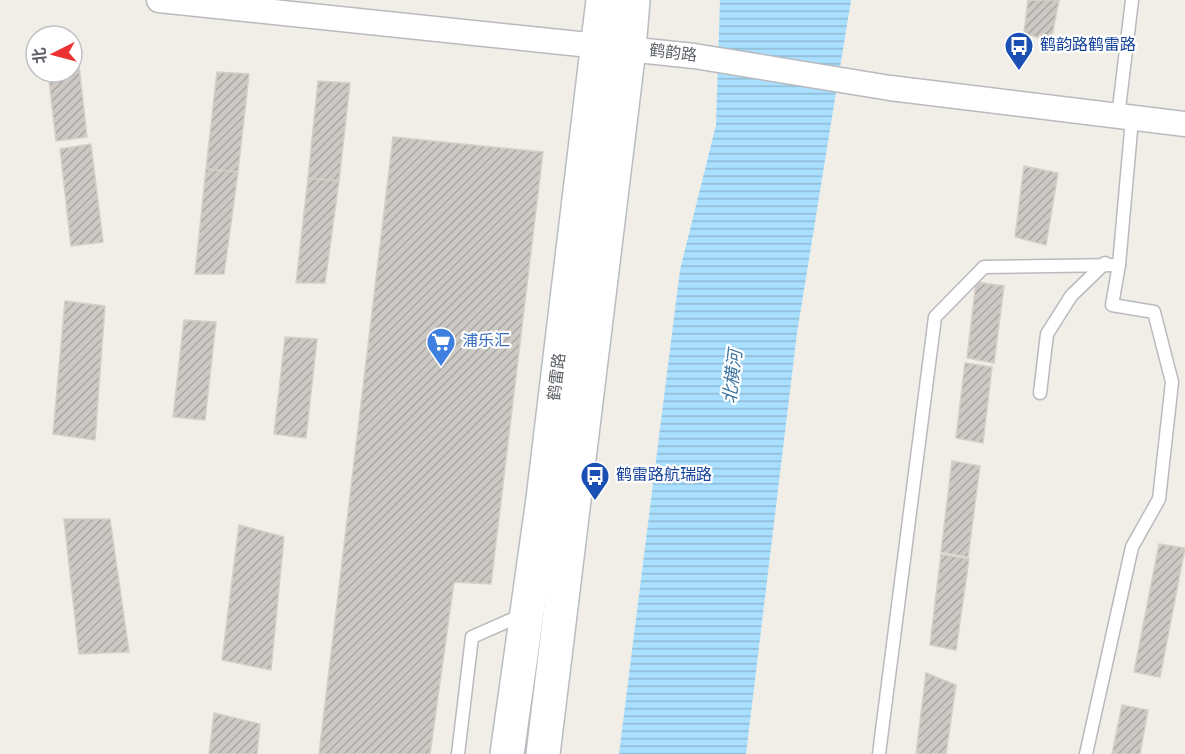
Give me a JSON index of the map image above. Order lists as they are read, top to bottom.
{
  "streets": {
    "street": ["鹤韵路", "鹤雷路"]
  },
  "crossings": [
    ["鹤韵路", "鹤雷路"]
  ],
  "water": ["北横河"],
  "places": {
    "bus stop": ["鹤韵路鹤雷路", "鹤雷路航瑞路"],
    "supermarket": ["浦乐汇"]
  },
  "north": "left"
}
